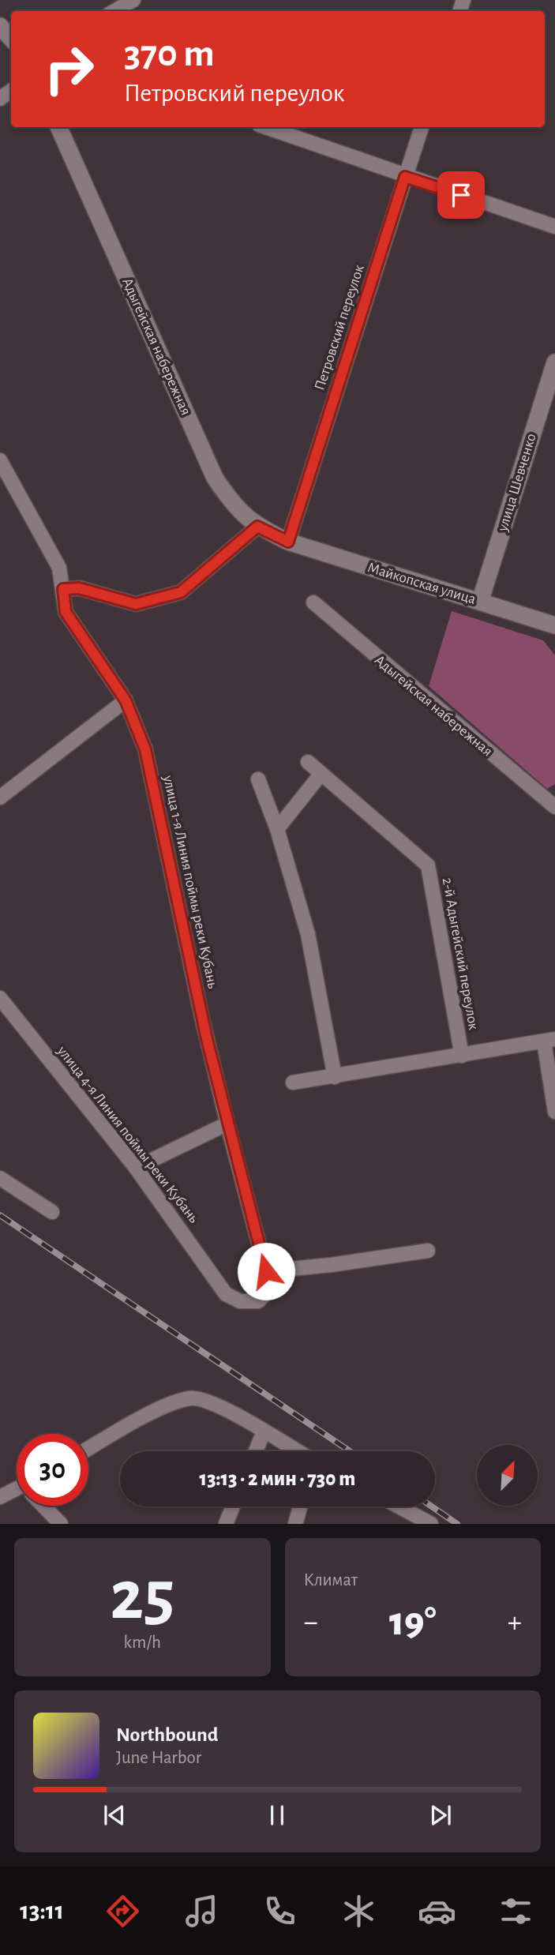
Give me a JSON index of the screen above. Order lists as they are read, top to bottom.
{
  "streets": {
    "street": [
      "Петровский переулок",
      "Адыгейская набережная",
      "улица Шевченко",
      "Майкопская улица",
      "улица 1-я Линия поймы реки Кубань",
      "2-й Адыгейский переулок",
      "улица 4-я Линия поймы реки Кубань"
    ]
  },
  "crossings": [
    ["Петровский переулок", "Адыгейская набережная"],
    ["Петровский переулок", "Майкопская улица"],
    ["Адыгейская набережная", "Майкопская улица"],
    ["улица Шевченко", "Майкопская улица"],
    ["улица 1-я Линия поймы реки Кубань", "улица 4-я Линия поймы реки Кубань"]
  ],
  "north": "top right",
  "page": {
    "turn": ["370 m", "Петровский переулок"],
    "limit": "30",
    "trip": "13:13 · 2 мин · 730 m",
    "tile": [
      ["25", "km/h"],
      "Климат"
    ],
    "heat": ["−", "19°", "+"],
    "song": ["Northbound", "June Harbor"],
    "tabs": "13:11"
  }
}
